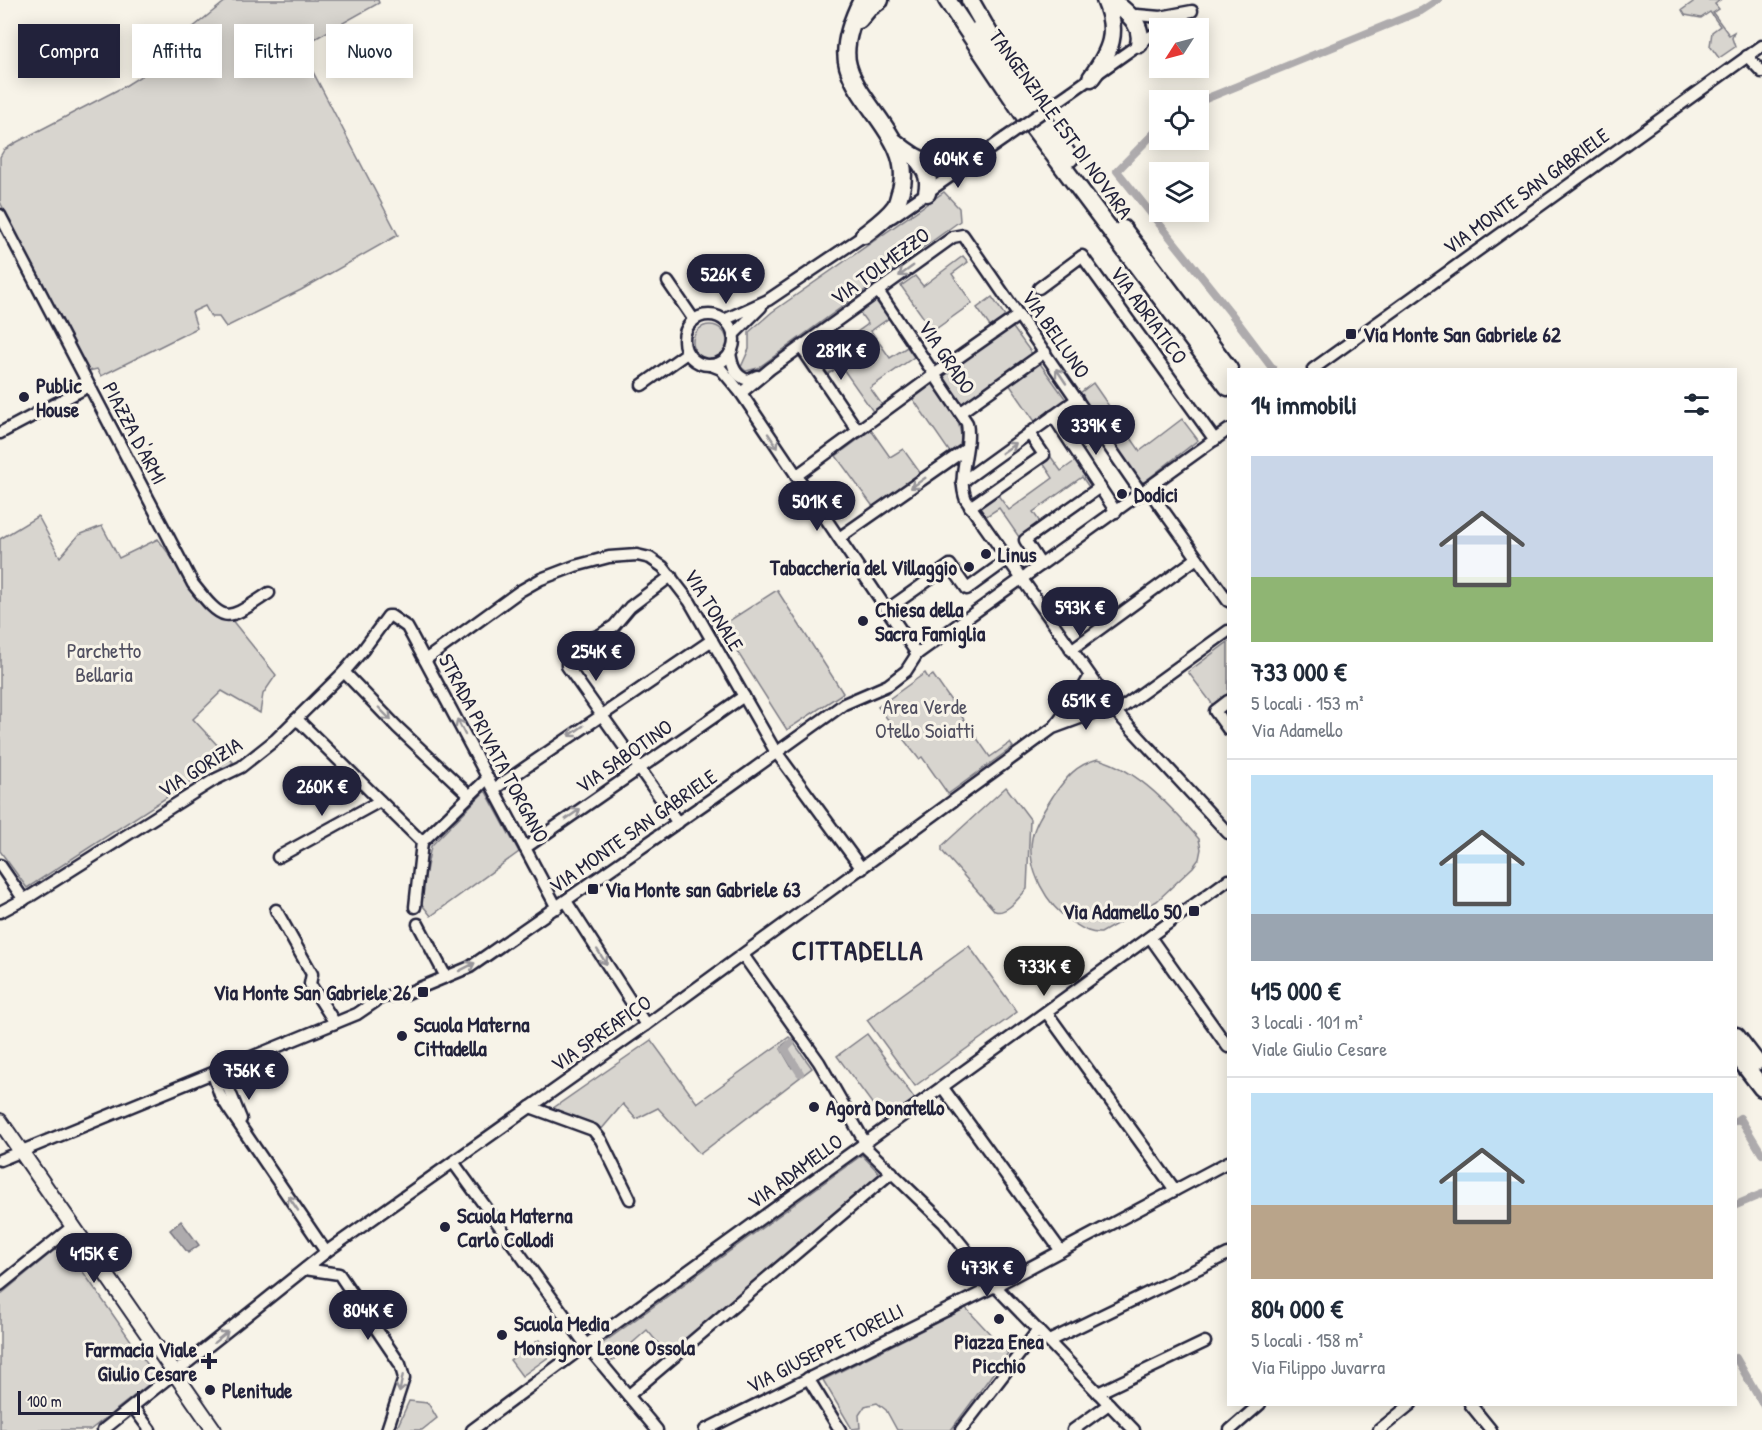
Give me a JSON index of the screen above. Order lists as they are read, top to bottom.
{
  "streets": {
    "highway": ["TANGENZIALE EST DI NOVARA"],
    "street": [
      "VIA MONTE SAN GABRIELE",
      "VIA TOLMEZZO",
      "VIA ADRIATICO",
      "VIA BELLUNO",
      "VIA GRADO",
      "PIAZZA D'ARMI",
      "VIA TONALE",
      "STRADA PRIVATA TORGANO",
      "VIA SABOTINO",
      "VIA GORIZIA",
      "VIA SPREAFICO",
      "VIA ADAMELLO",
      "VIA GIUSEPPE TORELLI"
    ]
  },
  "crossings": [
    ["VIA MONTE SAN GABRIELE", "VIA ADRIATICO"],
    ["VIA MONTE SAN GABRIELE", "VIA BELLUNO"],
    ["VIA MONTE SAN GABRIELE", "VIA TONALE"],
    ["VIA MONTE SAN GABRIELE", "STRADA PRIVATA TORGANO"],
    ["VIA TOLMEZZO", "VIA BELLUNO"],
    ["VIA TOLMEZZO", "VIA GRADO"],
    ["VIA TONALE", "STRADA PRIVATA TORGANO"],
    ["VIA TONALE", "VIA SABOTINO"],
    ["VIA TONALE", "VIA SPREAFICO"],
    ["STRADA PRIVATA TORGANO", "VIA SABOTINO"],
    ["STRADA PRIVATA TORGANO", "VIA GORIZIA"],
    ["STRADA PRIVATA TORGANO", "VIA SPREAFICO"]
  ],
  "districts": ["CITTADELLA"],
  "parks": ["Parchetto Bellaria", "Area Verde Otello Soiatti"],
  "places": {
    "transit": [
      "Via Monte San Gabriele 62",
      "Via Monte san Gabriele 63",
      "Via Adamello 50",
      "Via Monte San Gabriele 26"
    ],
    "other": [
      "Public House",
      "Dodici",
      "Linus",
      "Tabaccheria del Villaggio",
      "Chiesa della Sacra Famiglia",
      "Scuola Materna Cittadella",
      "Agorà Donatello",
      "Scuola Materna Carlo Collodi",
      "Piazza Enea Picchio",
      "Scuola Media Monsignor Leone Ossola",
      "Plenitude"
    ],
    "health": ["Farmacia Viale Giulio Cesare"]
  },
  "scale_bar": "100 m",
  "north": "bottom left",
  "page": {
    "chip": [
      "Compra",
      "Affitta",
      "Filtri",
      "Nuovo"
    ],
    "price": [
      "604K €",
      "526K €",
      "281K €",
      "339K €",
      "501K €",
      "593K €",
      "254K €",
      "651K €",
      "260K €",
      "733K €",
      "756K €",
      "415K €",
      "473K €",
      "804K €"
    ],
    "heading": "14 immobili",
    "list": [
      {
        "name": "733 000 €",
        "note": "5 locali · 153 m² · Via Adamello"
      },
      {
        "name": "415 000 €",
        "note": "3 locali · 101 m² · Viale Giulio Cesare"
      },
      {
        "name": "804 000 €",
        "note": "5 locali · 158 m² · Via Filippo Juvarra"
      }
    ],
    "scale": "100 m"
  }
}
